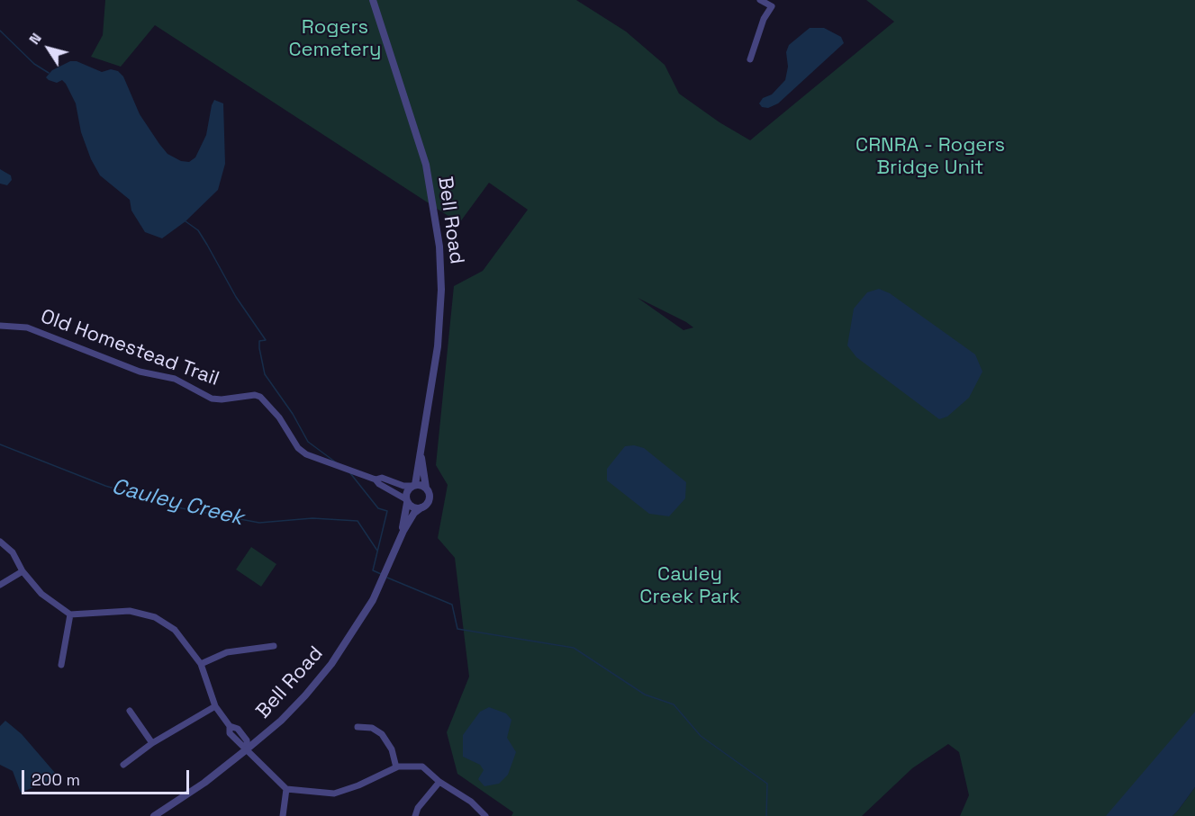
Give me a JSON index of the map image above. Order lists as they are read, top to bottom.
{
  "streets": {
    "street": ["Bell Road", "Old Homestead Trail"]
  },
  "water": ["Cauley Creek"],
  "parks": ["Rogers Cemetery", "CRNRA - Rogers Bridge Unit", "Cauley Creek Park"],
  "scale_bar": "200 m",
  "north": "top left"
}
